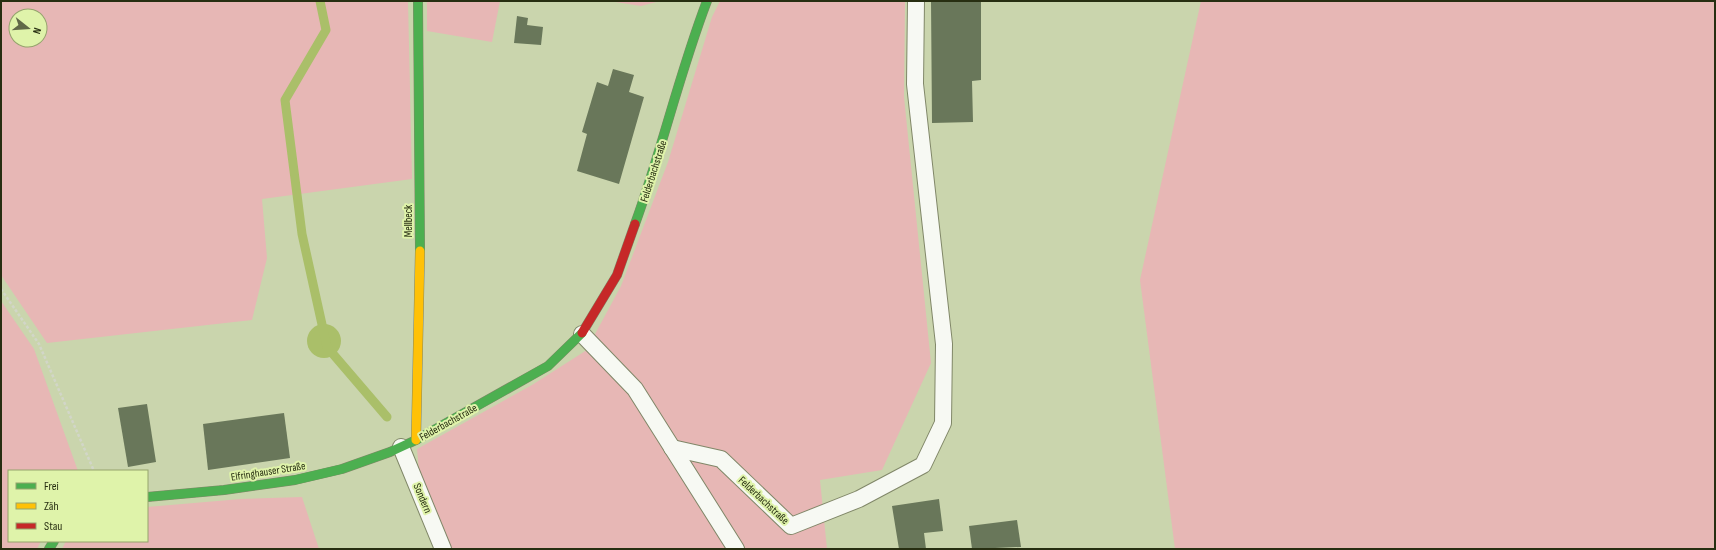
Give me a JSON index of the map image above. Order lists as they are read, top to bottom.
{
  "streets": {
    "street": ["Felderbachstraße", "Mellbeck", "Elfringhauser Straße"],
    "lane": ["Sondern"]
  },
  "crossings": [
    ["Felderbachstraße", "Mellbeck"],
    ["Felderbachstraße", "Elfringhauser Straße"],
    ["Felderbachstraße", "Sondern"],
    ["Elfringhauser Straße", "Sondern"]
  ],
  "legend": ["Frei", "Zäh", "Stau"],
  "north": "right"
}
